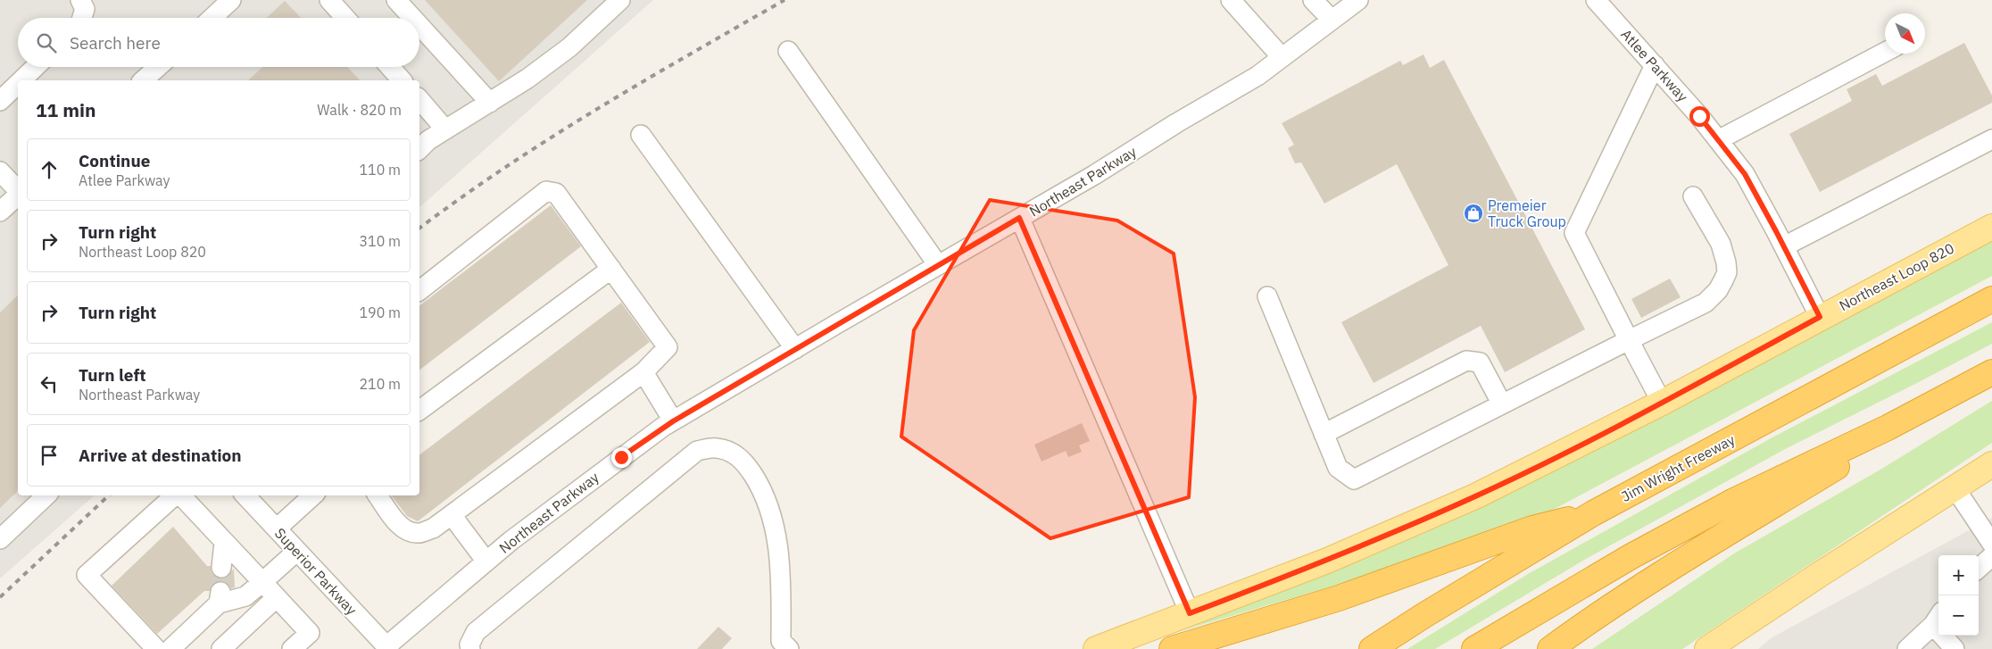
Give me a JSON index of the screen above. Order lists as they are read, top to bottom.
{
  "streets": {
    "highway": ["Jim Wright Freeway"],
    "main road": ["Northeast Loop 820"],
    "street": ["Atlee Parkway", "Northeast Parkway", "Superior Parkway"]
  },
  "crossings": [
    ["Atlee Parkway", "Northeast Loop 820"],
    ["Northeast Parkway", "Superior Parkway"]
  ],
  "places": {
    "shop": ["Premeier Truck Group"]
  },
  "north": "bottom right",
  "page": {
    "search": "Search here",
    "heading": ["11 min", "Walk · 820 m"],
    "list": [
      ["Continue", "Atlee Parkway", "110 m"],
      ["Turn right", "Northeast Loop 820", "310 m"],
      ["Turn right", "190 m"],
      ["Turn left", "Northeast Parkway", "210 m"],
      "Arrive at destination"
    ],
    "map_buttons": ["+", "−"]
  }
}
